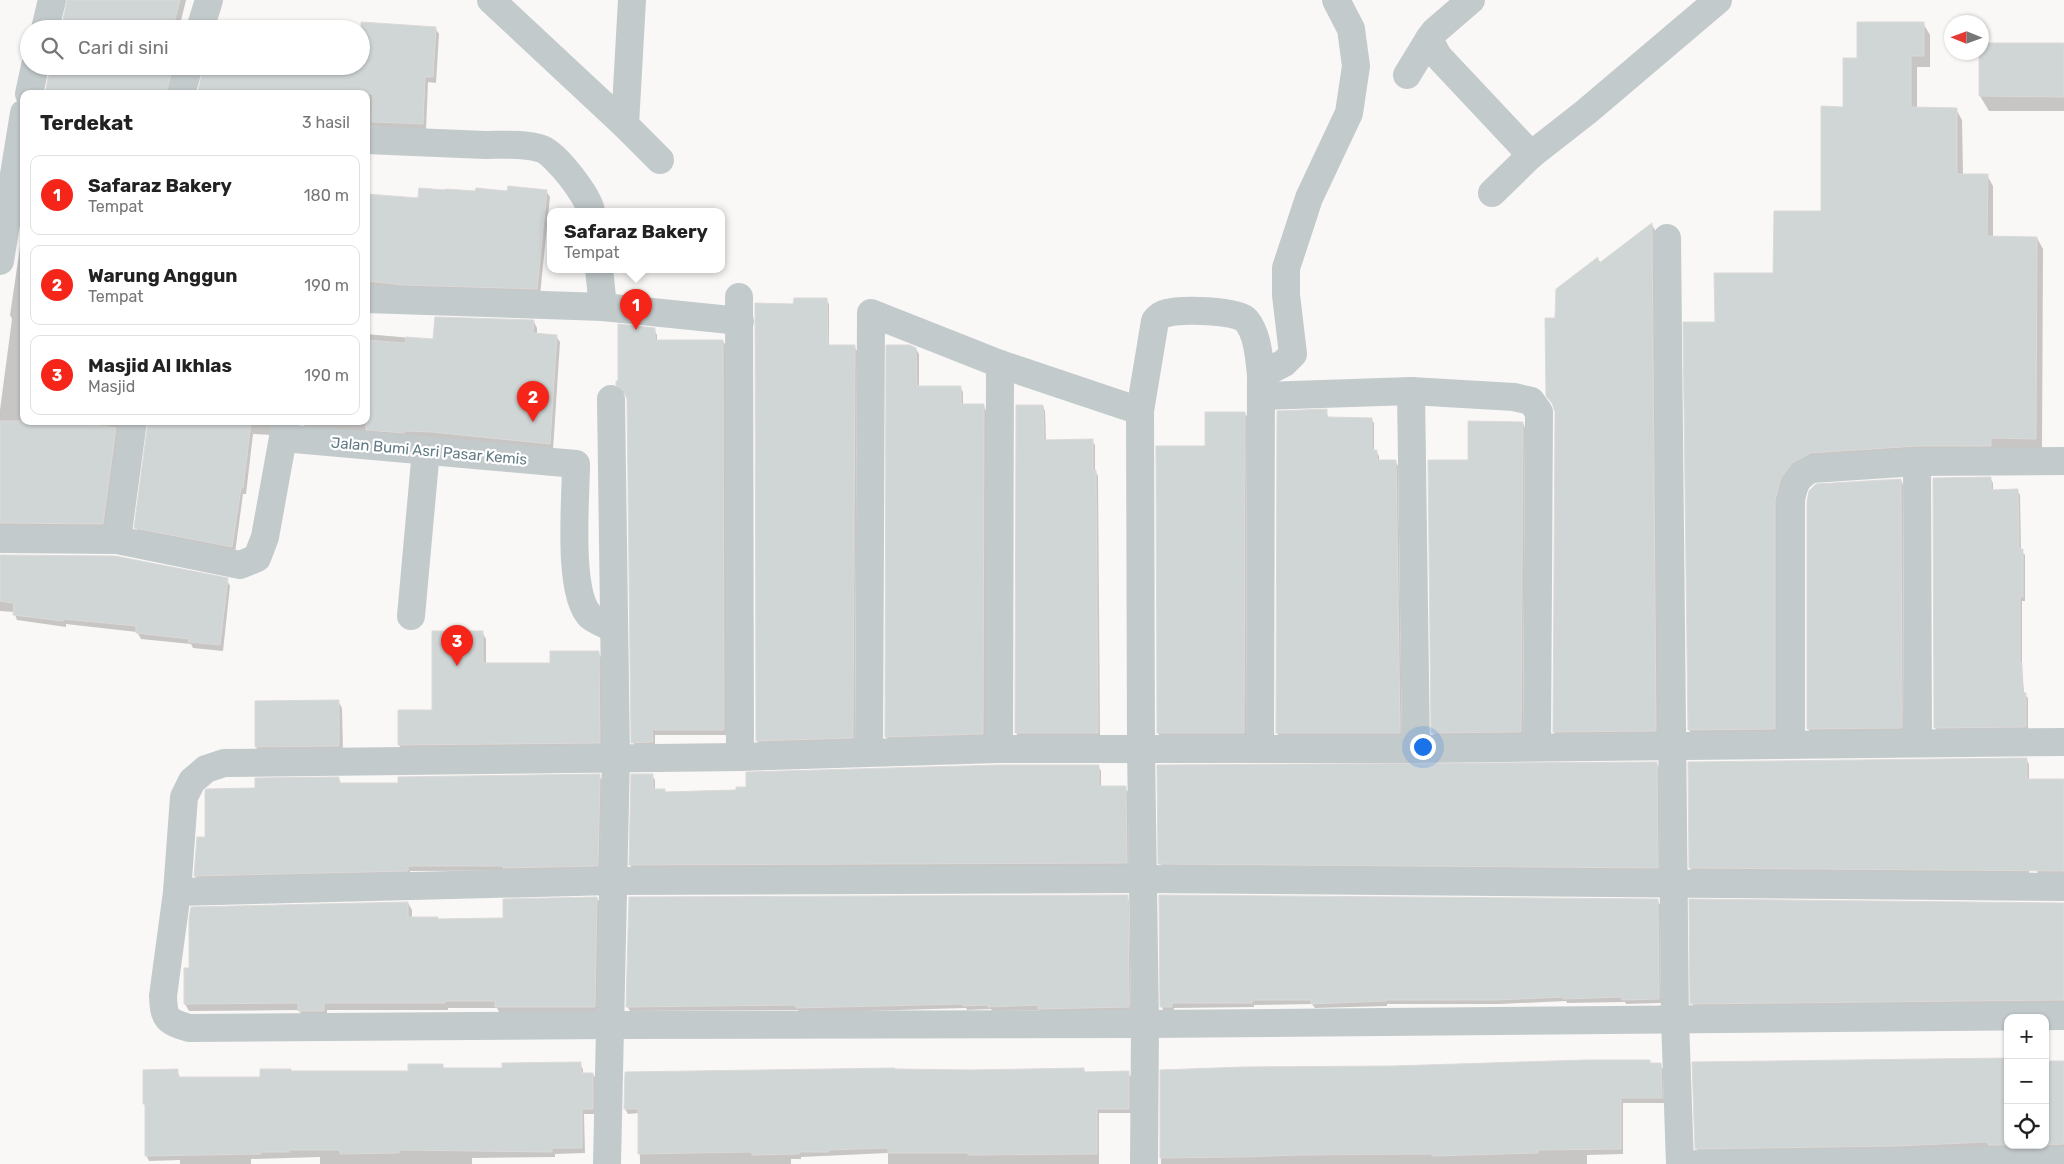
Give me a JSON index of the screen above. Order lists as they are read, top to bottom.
{
  "streets": {
    "street": ["Jalan Bumi Asri Pasar Kemis"]
  },
  "north": "left",
  "page": {
    "search": "Cari di sini",
    "heading": ["Terdekat", "3 hasil"],
    "list": [
      {
        "mark": "1",
        "name": "Safaraz Bakery",
        "note": "Tempat",
        "value": "180 m"
      },
      {
        "mark": "2",
        "name": "Warung Anggun",
        "note": "Tempat",
        "value": "190 m"
      },
      {
        "mark": "3",
        "name": "Masjid Al Ikhlas",
        "note": "Masjid",
        "value": "190 m"
      }
    ],
    "popup": ["Safaraz Bakery", "Tempat"],
    "pins": ["1", "2", "3"],
    "map_buttons": ["+", "−"]
  }
}
